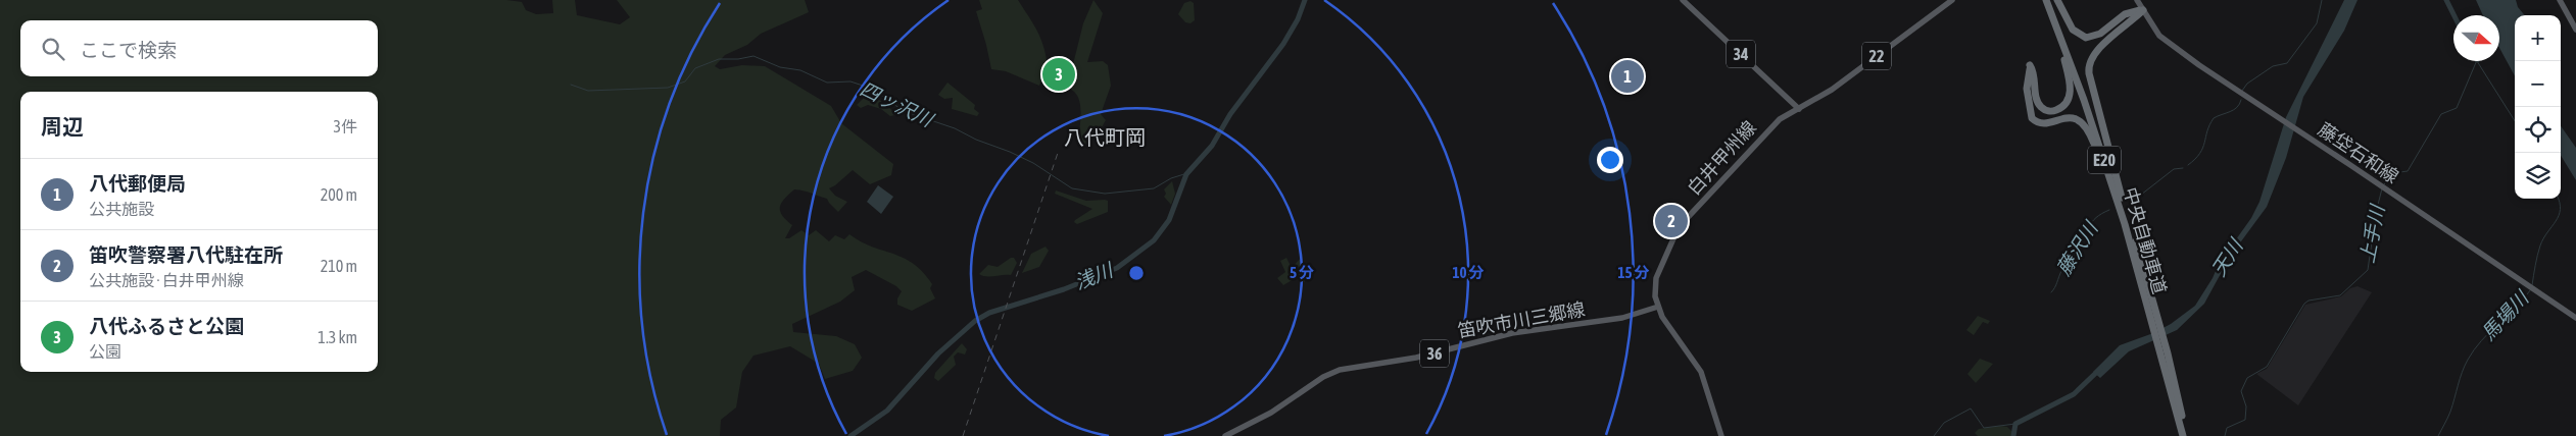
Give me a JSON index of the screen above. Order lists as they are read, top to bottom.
{
  "streets": {
    "highway": ["E20", "中央自動車道"],
    "main road": [
      "34",
      "22",
      "藤垈石和線",
      "白井甲州線",
      "笛吹市川三郷線",
      "36"
    ]
  },
  "crossings": [
    ["34", "22"],
    ["34", "白井甲州線"],
    ["22", "白井甲州線"],
    ["白井甲州線", "笛吹市川三郷線"]
  ],
  "districts": ["八代町岡"],
  "water": [
    "四ッ沢川",
    "上手川",
    "藤沢川",
    "天川",
    "浅川",
    "馬場川"
  ],
  "north": "right",
  "page": {
    "map_buttons": ["+", "−"],
    "search": "ここで検索",
    "pins": ["3", "1", "2"],
    "heading": ["周辺", "3件"],
    "list": [
      {
        "mark": "1",
        "name": "八代郵便局",
        "note": "公共施設",
        "value": "200 m"
      },
      {
        "mark": "2",
        "name": "笛吹警察署八代駐在所",
        "note": "公共施設 · 白井甲州線",
        "value": "210 m"
      },
      {
        "mark": "3",
        "name": "八代ふるさと公園",
        "note": "公園",
        "value": "1.3 km"
      }
    ]
  },
  "rings": ["5 分", "10 分", "15 分"]
}
